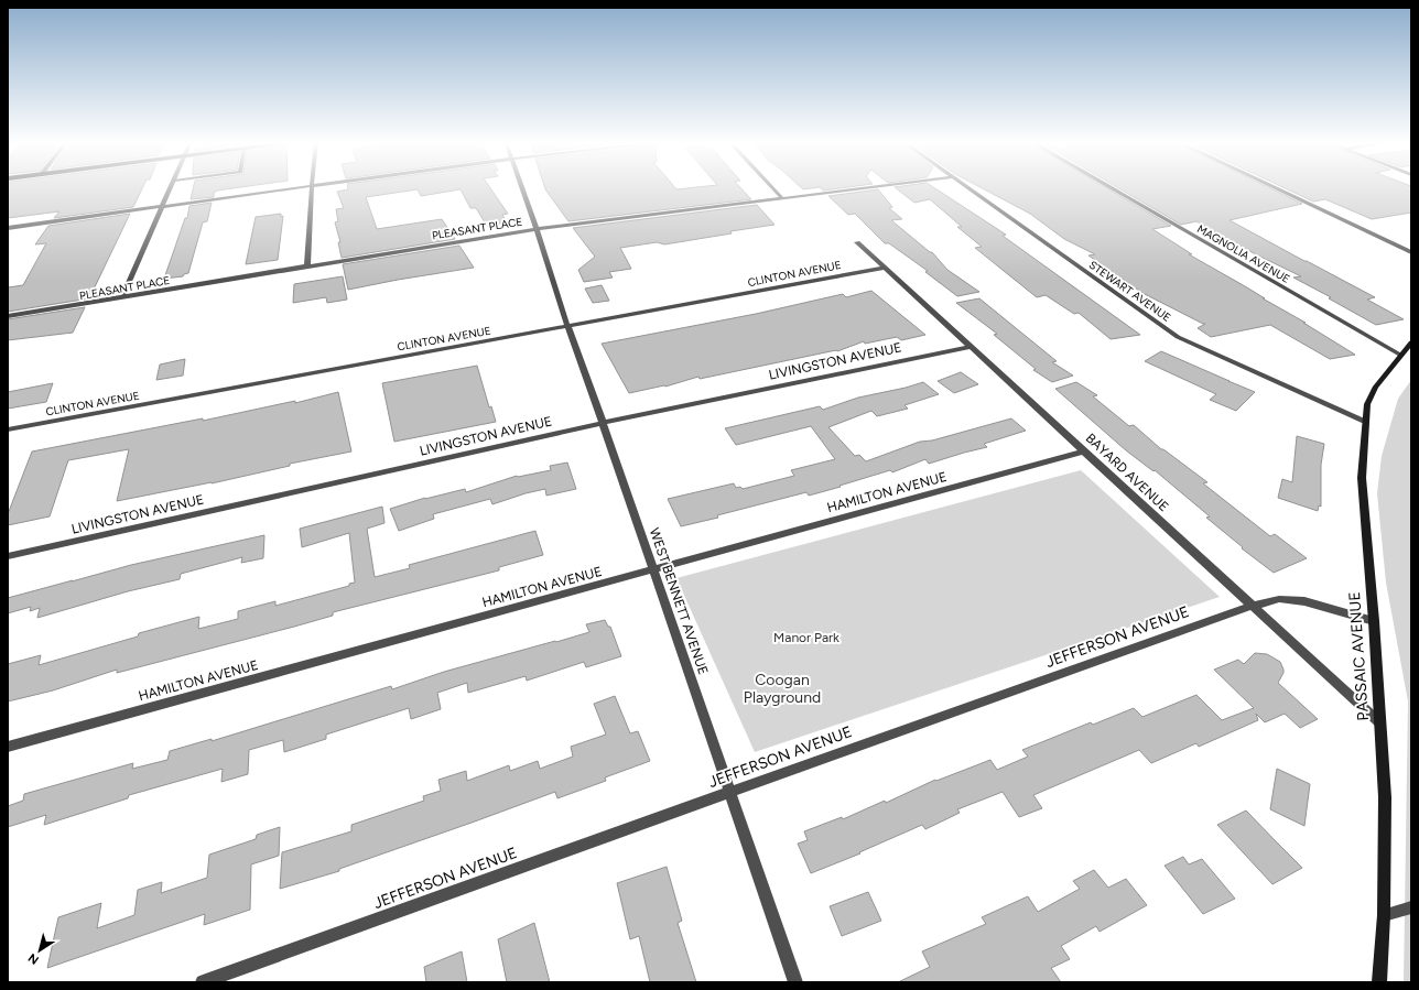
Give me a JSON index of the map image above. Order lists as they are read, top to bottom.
{
  "streets": {
    "main road": ["PASSAIC AVENUE"],
    "street": [
      "PLEASANT PLACE",
      "MAGNOLIA AVENUE",
      "CLINTON AVENUE",
      "STEWART AVENUE",
      "LIVINGSTON AVENUE",
      "BAYARD AVENUE",
      "HAMILTON AVENUE",
      "WEST BENNETT AVENUE",
      "JEFFERSON AVENUE"
    ]
  },
  "crossings": [
    ["PLEASANT PLACE", "WEST BENNETT AVENUE"],
    ["MAGNOLIA AVENUE", "PASSAIC AVENUE"],
    ["CLINTON AVENUE", "BAYARD AVENUE"],
    ["CLINTON AVENUE", "WEST BENNETT AVENUE"],
    ["STEWART AVENUE", "PASSAIC AVENUE"],
    ["LIVINGSTON AVENUE", "BAYARD AVENUE"],
    ["LIVINGSTON AVENUE", "WEST BENNETT AVENUE"],
    ["BAYARD AVENUE", "HAMILTON AVENUE"],
    ["BAYARD AVENUE", "JEFFERSON AVENUE"],
    ["BAYARD AVENUE", "PASSAIC AVENUE"],
    ["HAMILTON AVENUE", "WEST BENNETT AVENUE"],
    ["WEST BENNETT AVENUE", "JEFFERSON AVENUE"],
    ["JEFFERSON AVENUE", "PASSAIC AVENUE"]
  ],
  "parks": ["Manor Park", "Coogan Playground"],
  "north": "bottom left"
}
